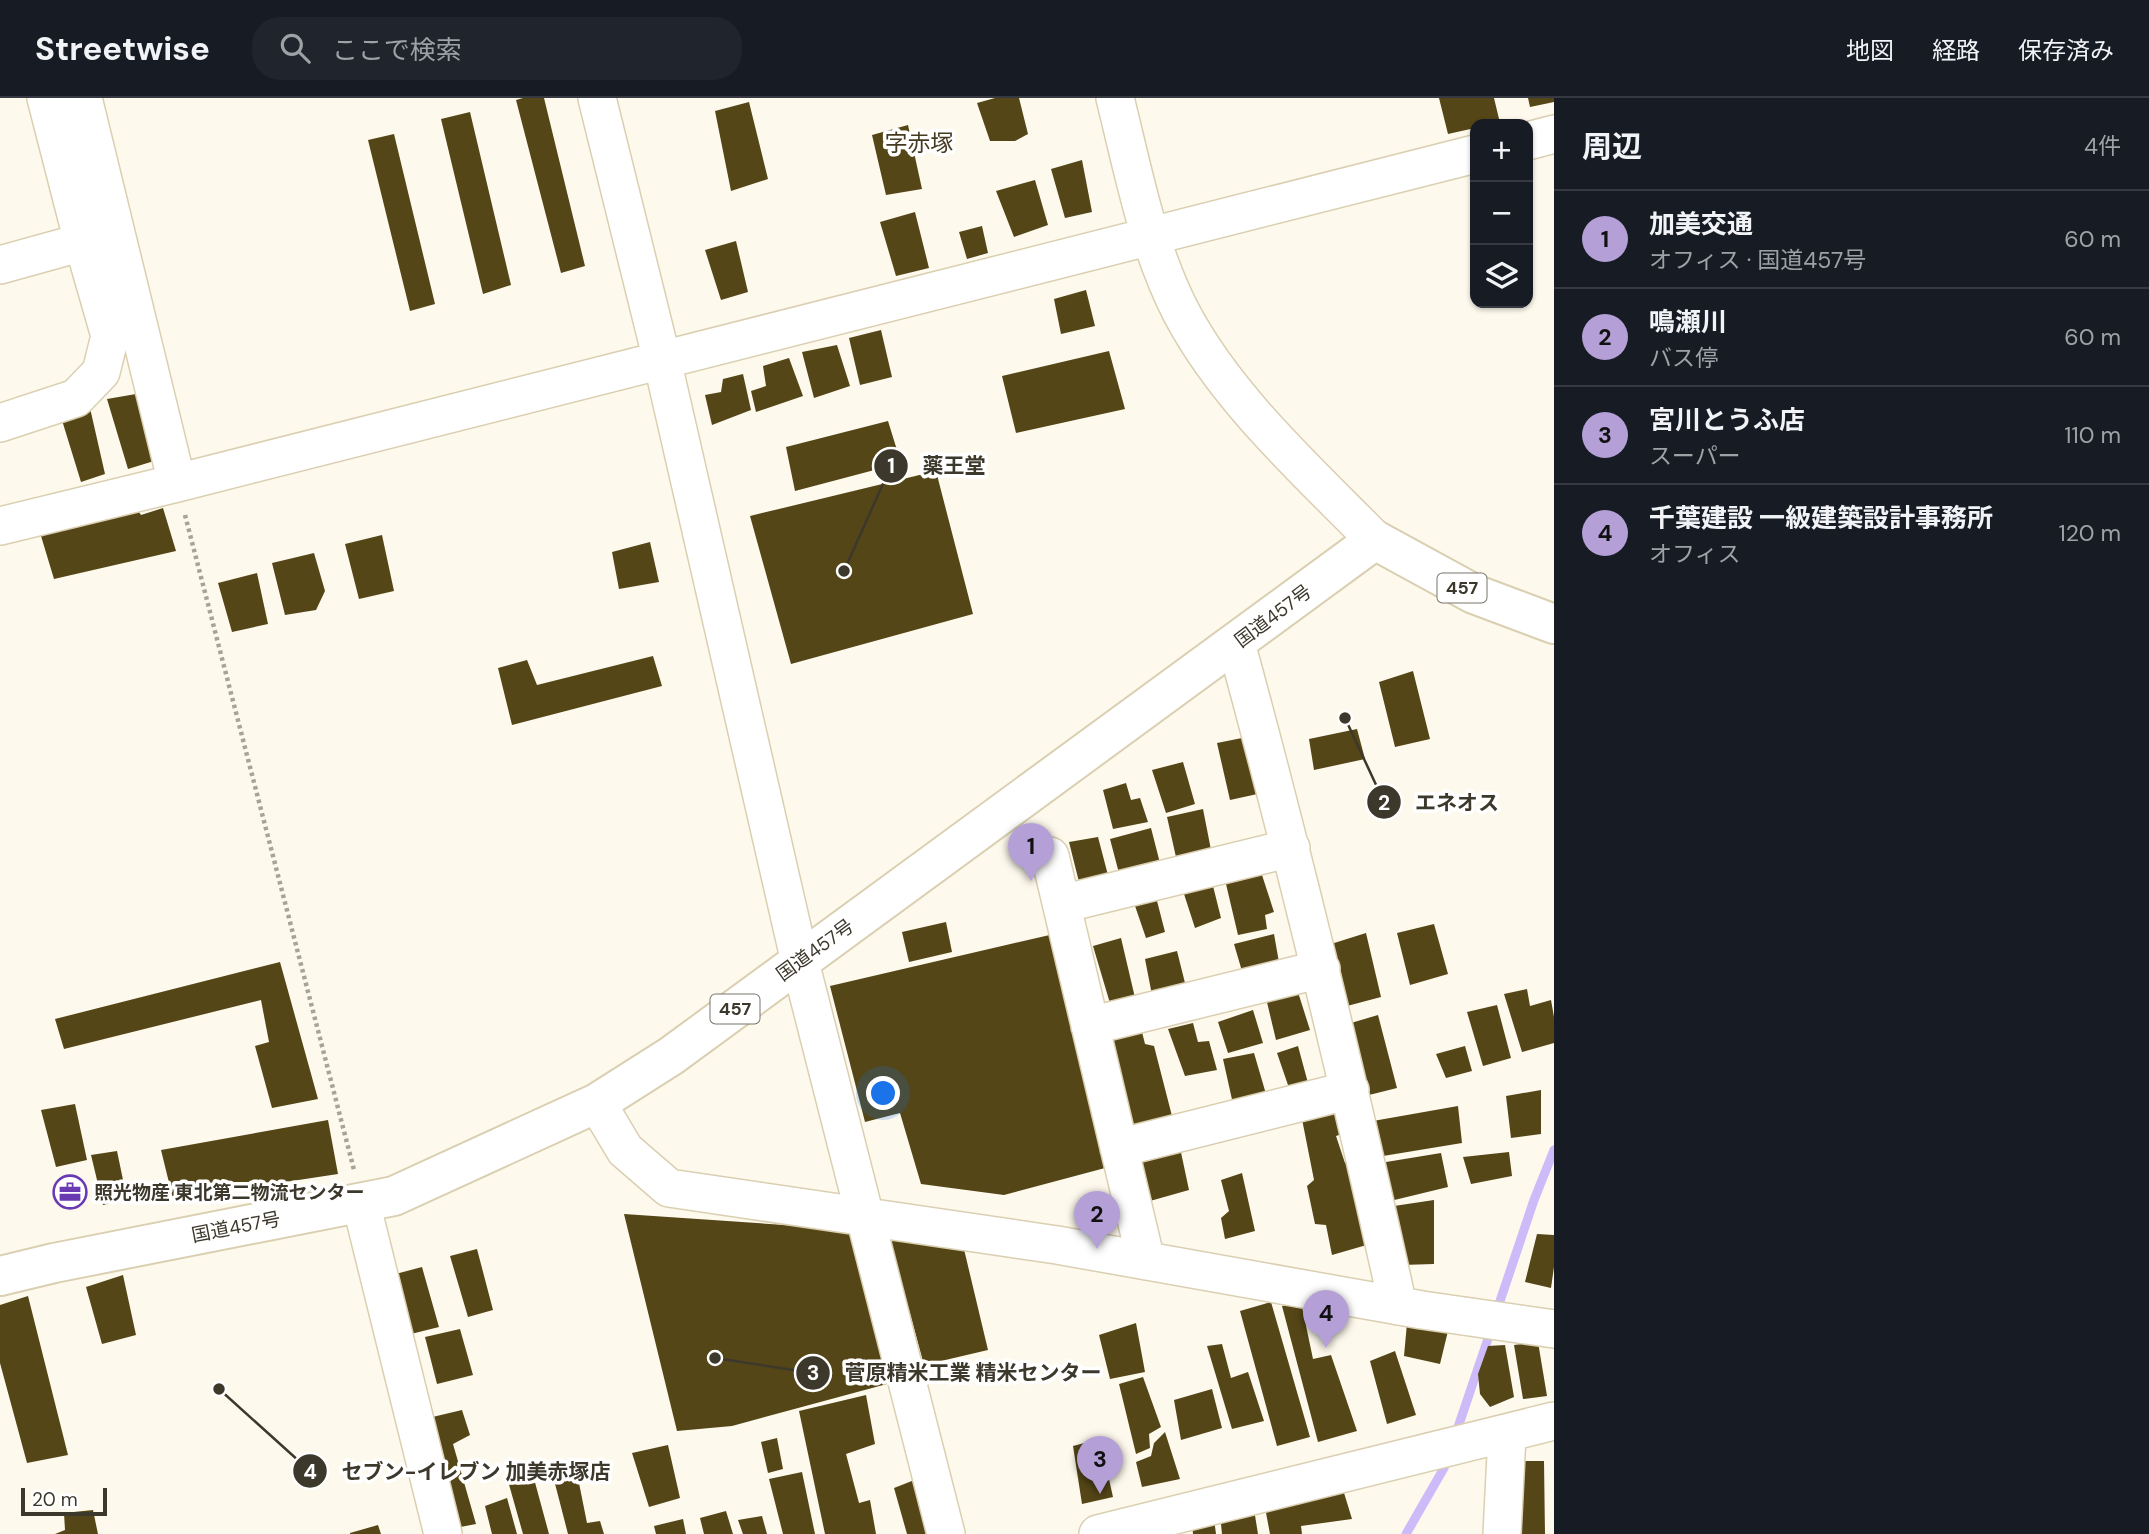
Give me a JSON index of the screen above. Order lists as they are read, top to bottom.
{
  "streets": {
    "highway": ["457", "国道457号"]
  },
  "crossings": [
    ["457", "国道457号"]
  ],
  "districts": ["字赤塚"],
  "places": {
    "other": [
      "薬王堂",
      "エネオス",
      "菅原精米工業 精米センター",
      "セブン-イレブン 加美赤塚店"
    ],
    "office": ["照光物産 東北第二物流センター"]
  },
  "scale_bar": "20 m",
  "page": {
    "header": "Streetwise",
    "search": "ここで検索",
    "nav": ["地図", "経路", "保存済み"],
    "heading": ["周辺", "4件"],
    "map_buttons": ["+", "−"],
    "list": [
      {
        "mark": "1",
        "name": "加美交通",
        "note": "オフィス · 国道457号",
        "value": "60 m"
      },
      {
        "mark": "2",
        "name": "鳴瀬川",
        "note": "バス停",
        "value": "60 m"
      },
      {
        "mark": "3",
        "name": "宮川とうふ店",
        "note": "スーパー",
        "value": "110 m"
      },
      {
        "mark": "4",
        "name": "千葉建設 一級建築設計事務所",
        "note": "オフィス",
        "value": "120 m"
      }
    ],
    "pins": [
      "1",
      "2",
      "4",
      "3"
    ],
    "scale": "20 m"
  }
}
